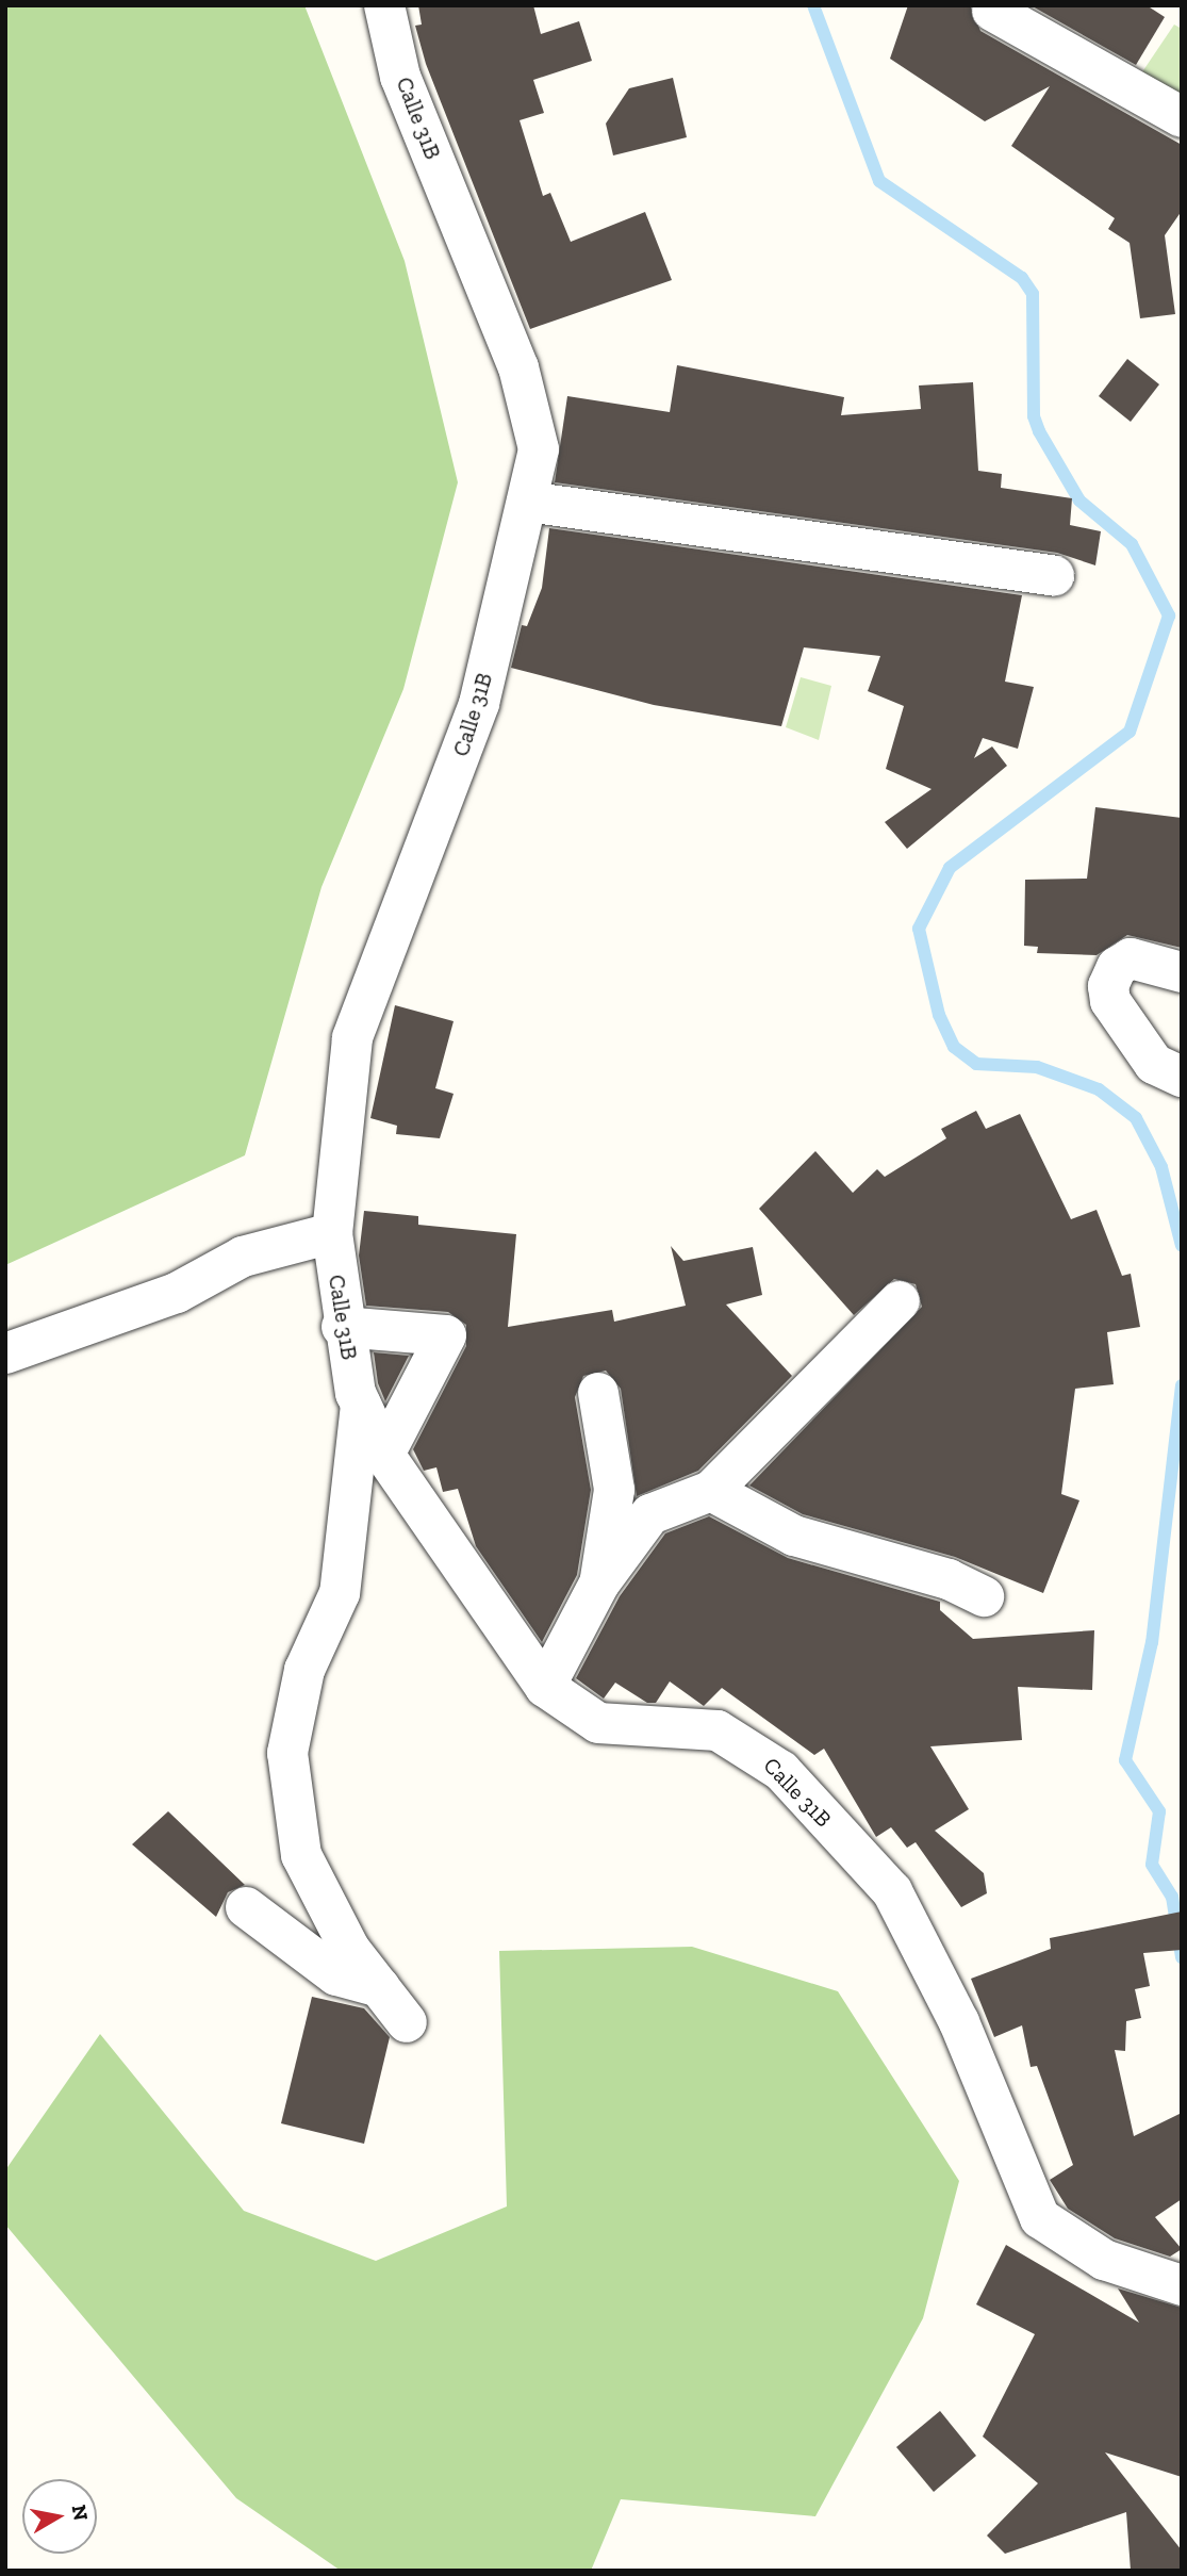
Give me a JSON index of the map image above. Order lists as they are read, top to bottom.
{
  "streets": {
    "street": ["Calle 31B"]
  },
  "north": "right"
}
